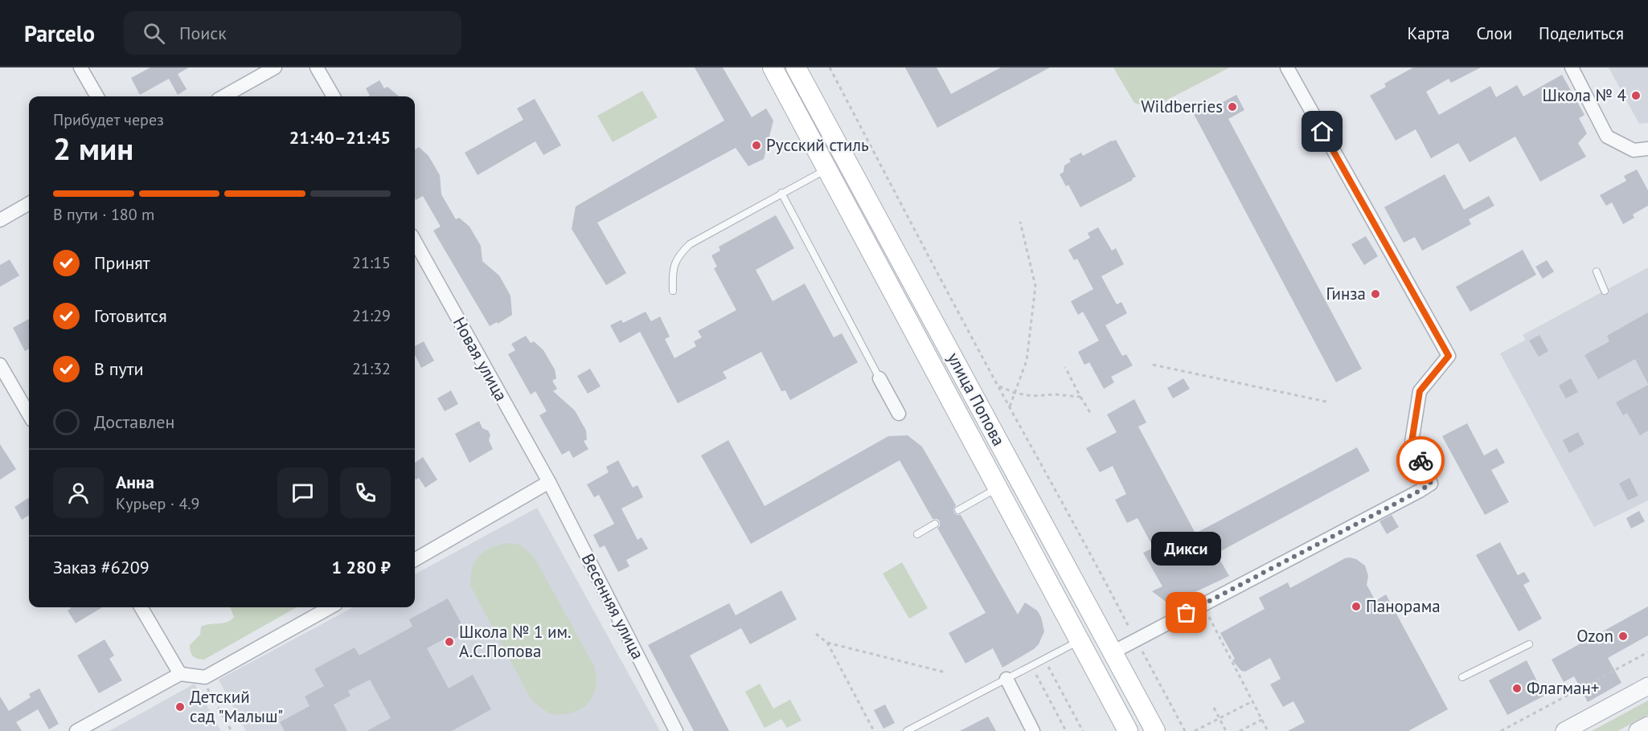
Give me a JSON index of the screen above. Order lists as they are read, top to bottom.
{
  "streets": {
    "main road": ["улица Попова"],
    "street": ["Новая улица", "Весенняя улица"]
  },
  "crossings": [
    ["Новая улица", "Весенняя улица"]
  ],
  "places": [
    "Школа № 4",
    "Wildberries",
    "Русский стиль",
    "Гинза",
    "Панорама",
    "Дикси",
    "Ozon",
    "Школа № 1 им. А.С.Попова",
    "Флагман+",
    "Детский сад \"Малыш\""
  ],
  "page": {
    "header": "Parcelo",
    "search": "Поиск",
    "nav": ["Карта", "Слои", "Поделиться"],
    "heading": ["2 мин", "Прибудет через", "21:40–21:45"],
    "panel": [
      "Анна",
      "Курьер · 4.9",
      "Заказ #6209",
      "1 280 ₽"
    ],
    "bar": "В пути · 180 m",
    "list": [
      ["Принят", "21:15"],
      ["Готовится", "21:29"],
      ["В пути", "21:32"],
      "Доставлен"
    ],
    "bubble": "Дикси"
  }
}
